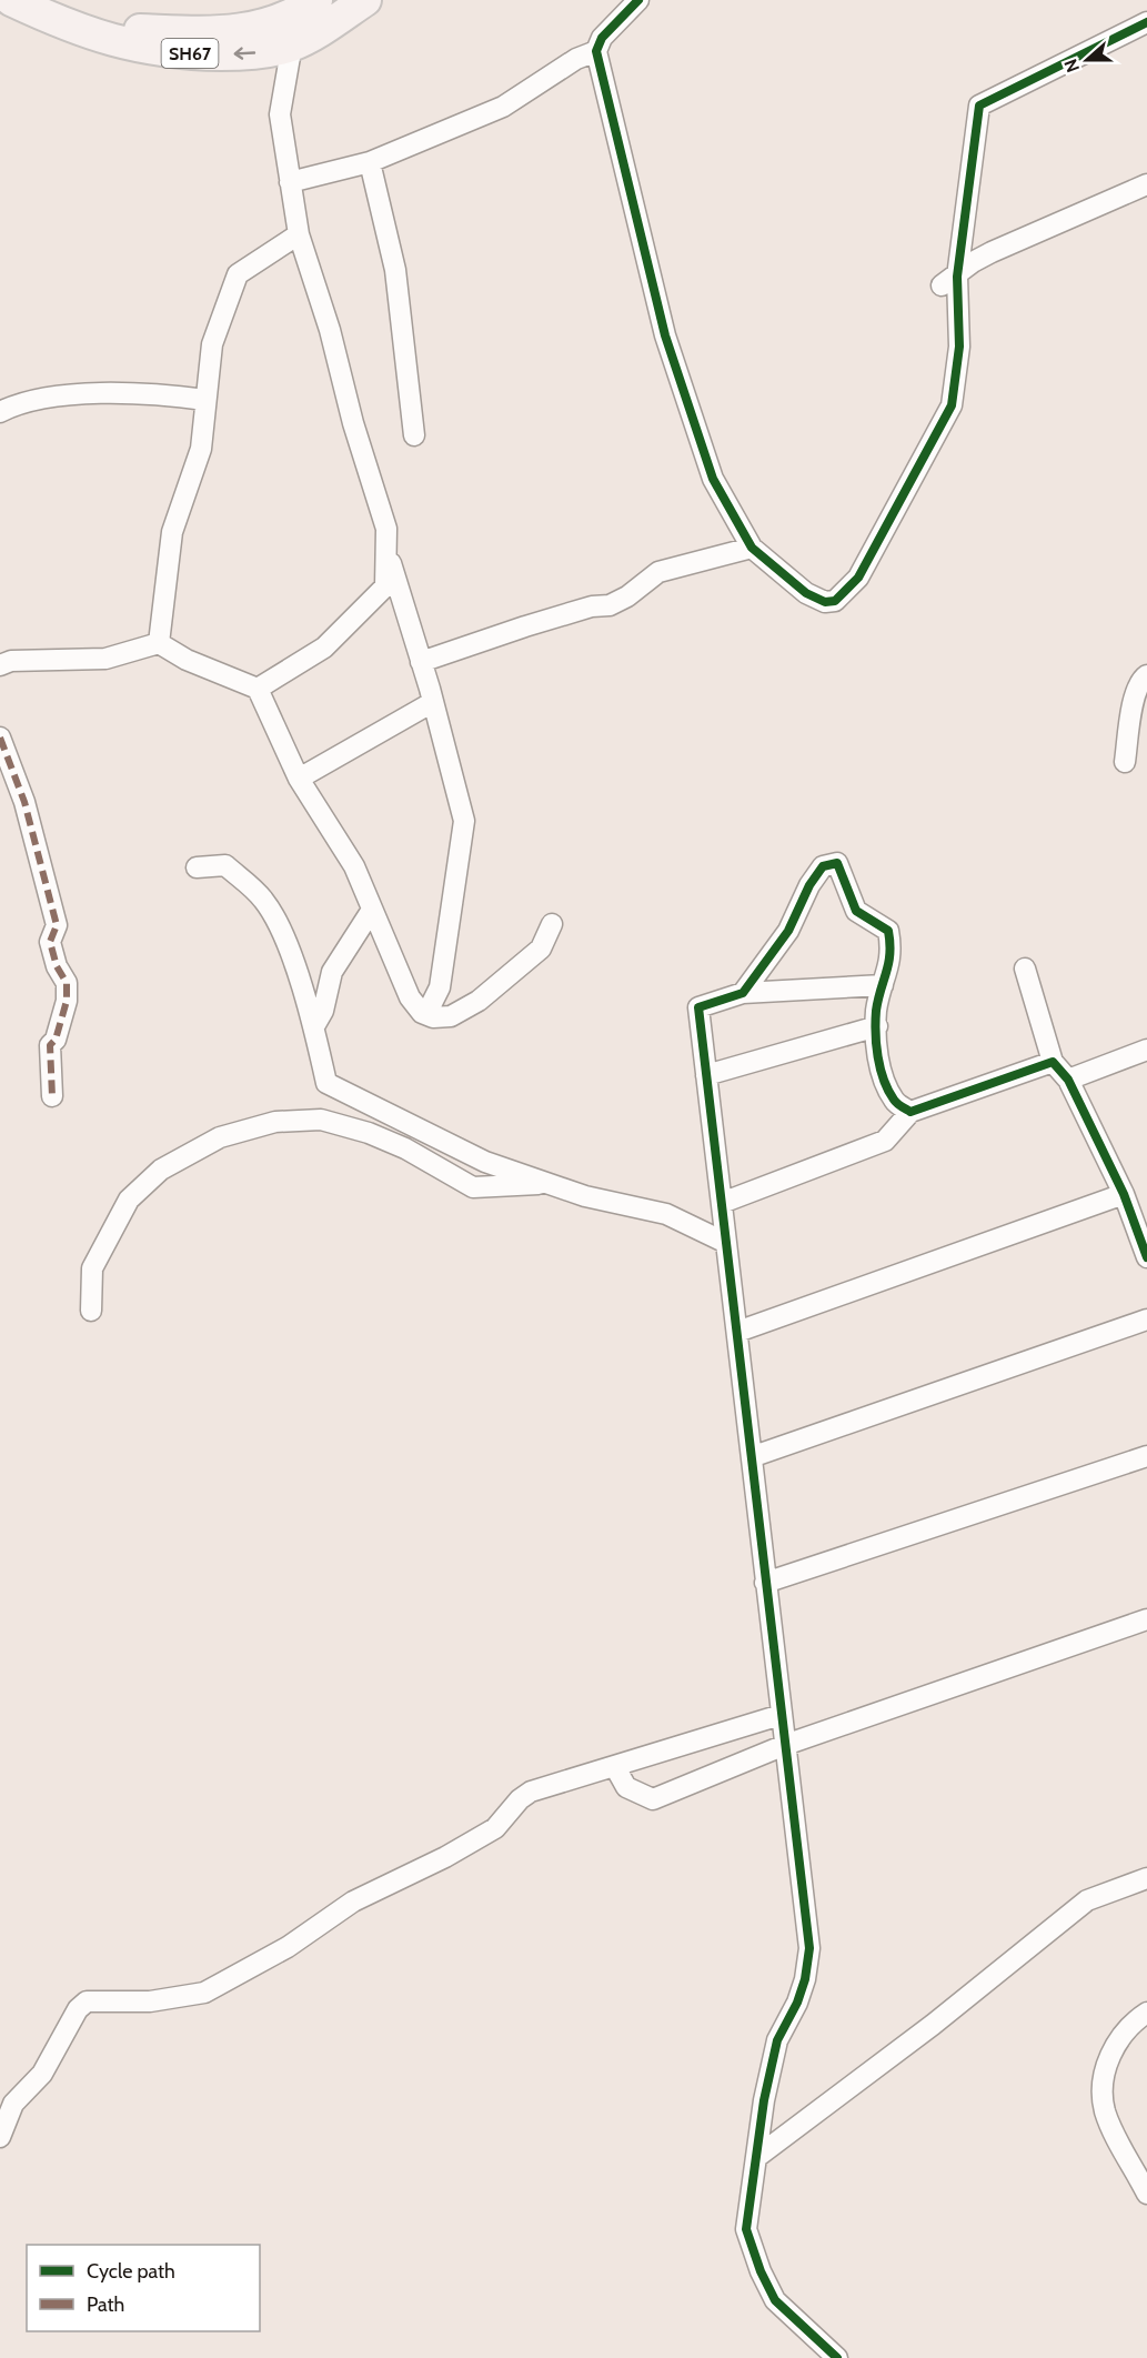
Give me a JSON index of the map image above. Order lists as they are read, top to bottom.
{
  "streets": {
    "main road": ["SH67"]
  },
  "legend": ["Cycle path", "Path"],
  "north": "left"
}
